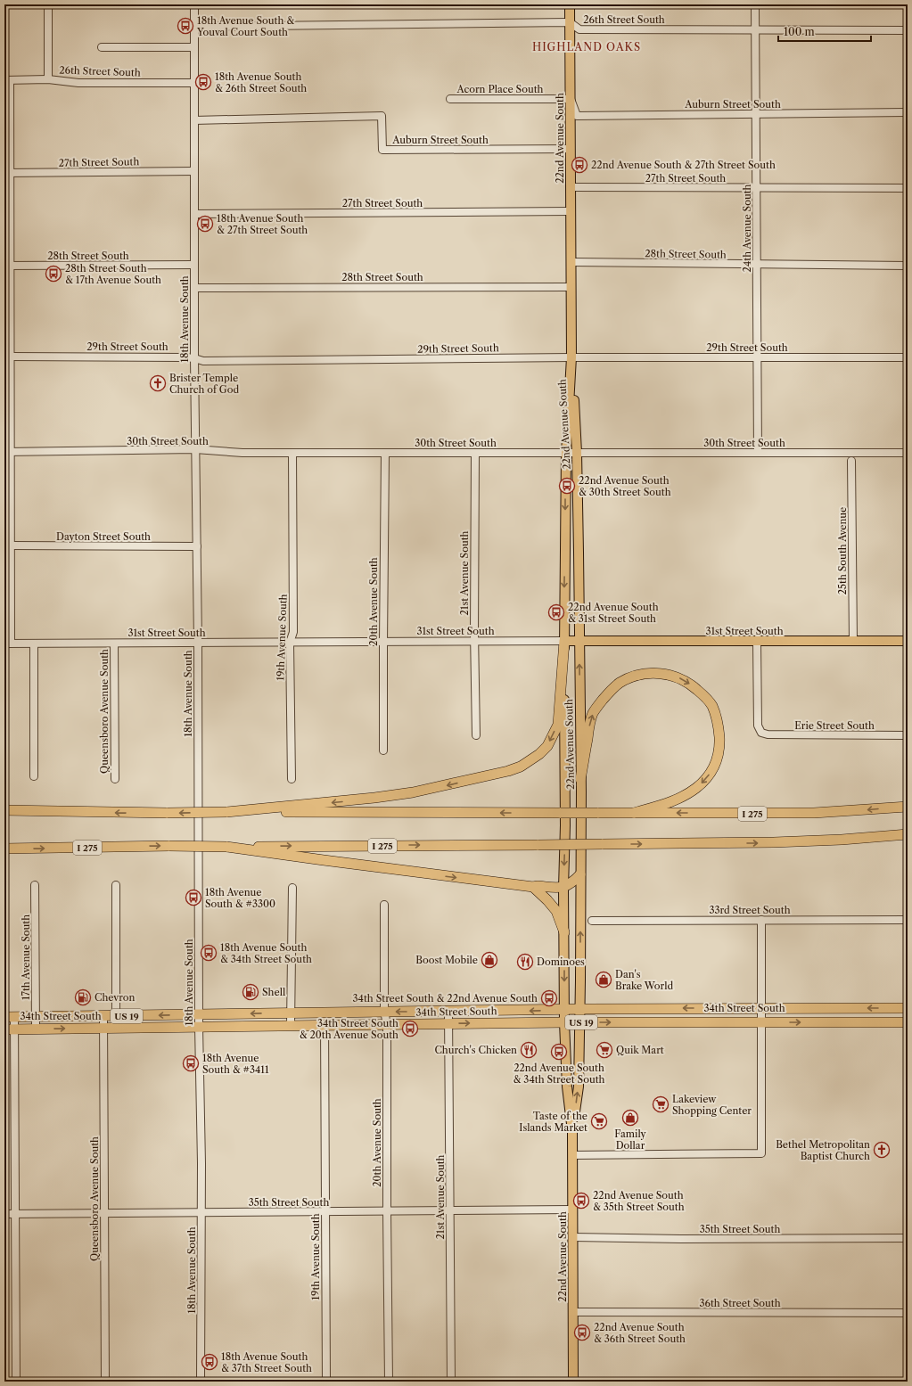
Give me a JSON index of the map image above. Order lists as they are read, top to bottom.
{
  "streets": {
    "highway": ["I 275", "34th Street South", "US 19"],
    "main road": ["22nd Avenue South", "31st Street South"],
    "street": [
      "26th Street South",
      "Acorn Place South",
      "Auburn Street South",
      "27th Street South",
      "24th Avenue South",
      "28th Street South",
      "18th Avenue South",
      "29th Street South",
      "30th Street South",
      "Dayton Street South",
      "25th South Avenue",
      "21st Avenue South",
      "20th Avenue South",
      "19th Avenue South",
      "Queensboro Avenue South",
      "Erie Street South",
      "33rd Street South",
      "17th Avenue South",
      "35th Street South",
      "36th Street South"
    ]
  },
  "crossings": [
    ["26th Street South", "22nd Avenue South"],
    ["26th Street South", "24th Avenue South"],
    ["26th Street South", "18th Avenue South"],
    ["Acorn Place South", "Auburn Street South"],
    ["Acorn Place South", "22nd Avenue South"],
    ["Auburn Street South", "22nd Avenue South"],
    ["Auburn Street South", "24th Avenue South"],
    ["Auburn Street South", "18th Avenue South"],
    ["22nd Avenue South", "27th Street South"],
    ["22nd Avenue South", "28th Street South"],
    ["22nd Avenue South", "29th Street South"],
    ["22nd Avenue South", "30th Street South"],
    ["22nd Avenue South", "31st Street South"],
    ["22nd Avenue South", "34th Street South"],
    ["22nd Avenue South", "35th Street South"],
    ["22nd Avenue South", "36th Street South"],
    ["27th Street South", "24th Avenue South"],
    ["27th Street South", "18th Avenue South"],
    ["24th Avenue South", "28th Street South"],
    ["24th Avenue South", "29th Street South"],
    ["24th Avenue South", "30th Street South"],
    ["28th Street South", "18th Avenue South"],
    ["18th Avenue South", "29th Street South"],
    ["18th Avenue South", "30th Street South"],
    ["18th Avenue South", "Dayton Street South"],
    ["18th Avenue South", "31st Street South"],
    ["18th Avenue South", "34th Street South"],
    ["18th Avenue South", "35th Street South"],
    ["30th Street South", "21st Avenue South"],
    ["30th Street South", "20th Avenue South"],
    ["30th Street South", "19th Avenue South"],
    ["25th South Avenue", "31st Street South"],
    ["21st Avenue South", "31st Street South"],
    ["21st Avenue South", "34th Street South"],
    ["21st Avenue South", "35th Street South"],
    ["20th Avenue South", "31st Street South"],
    ["20th Avenue South", "34th Street South"],
    ["20th Avenue South", "35th Street South"],
    ["31st Street South", "19th Avenue South"],
    ["31st Street South", "Queensboro Avenue South"],
    ["31st Street South", "Erie Street South"],
    ["19th Avenue South", "34th Street South"],
    ["19th Avenue South", "35th Street South"],
    ["Queensboro Avenue South", "34th Street South"],
    ["Queensboro Avenue South", "35th Street South"],
    ["17th Avenue South", "34th Street South"]
  ],
  "districts": ["HIGHLAND OAKS"],
  "places": {
    "bus stop": [
      "18th Avenue South & Youval Court South",
      "18th Avenue South & 26th Street South",
      "22nd Avenue South & 27th Street South",
      "18th Avenue South & 27th Street South",
      "28th Street South & 17th Avenue South",
      "22nd Avenue South & 30th Street South",
      "22nd Avenue South & 31st Street South",
      "18th Avenue South & #3300",
      "18th Avenue South & 34th Street South",
      "34th Street South & 22nd Avenue South",
      "34th Street South & 20th Avenue South",
      "22nd Avenue South & 34th Street South",
      "18th Avenue South & #3411",
      "22nd Avenue South & 35th Street South",
      "22nd Avenue South & 36th Street South",
      "18th Avenue South & 37th Street South"
    ],
    "church": ["Brister Temple Church of God", "Bethel Metropolitan Baptist Church"],
    "shop": ["Boost Mobile", "Dan's Brake World", "Family Dollar"],
    "restaurant": ["Dominoes", "Church's Chicken"],
    "fuel station": ["Shell", "Chevron"],
    "supermarket": ["Quik Mart", "Lakeview Shopping Center", "Taste of the Islands Market"]
  },
  "scale_bar": "100 m"
}
